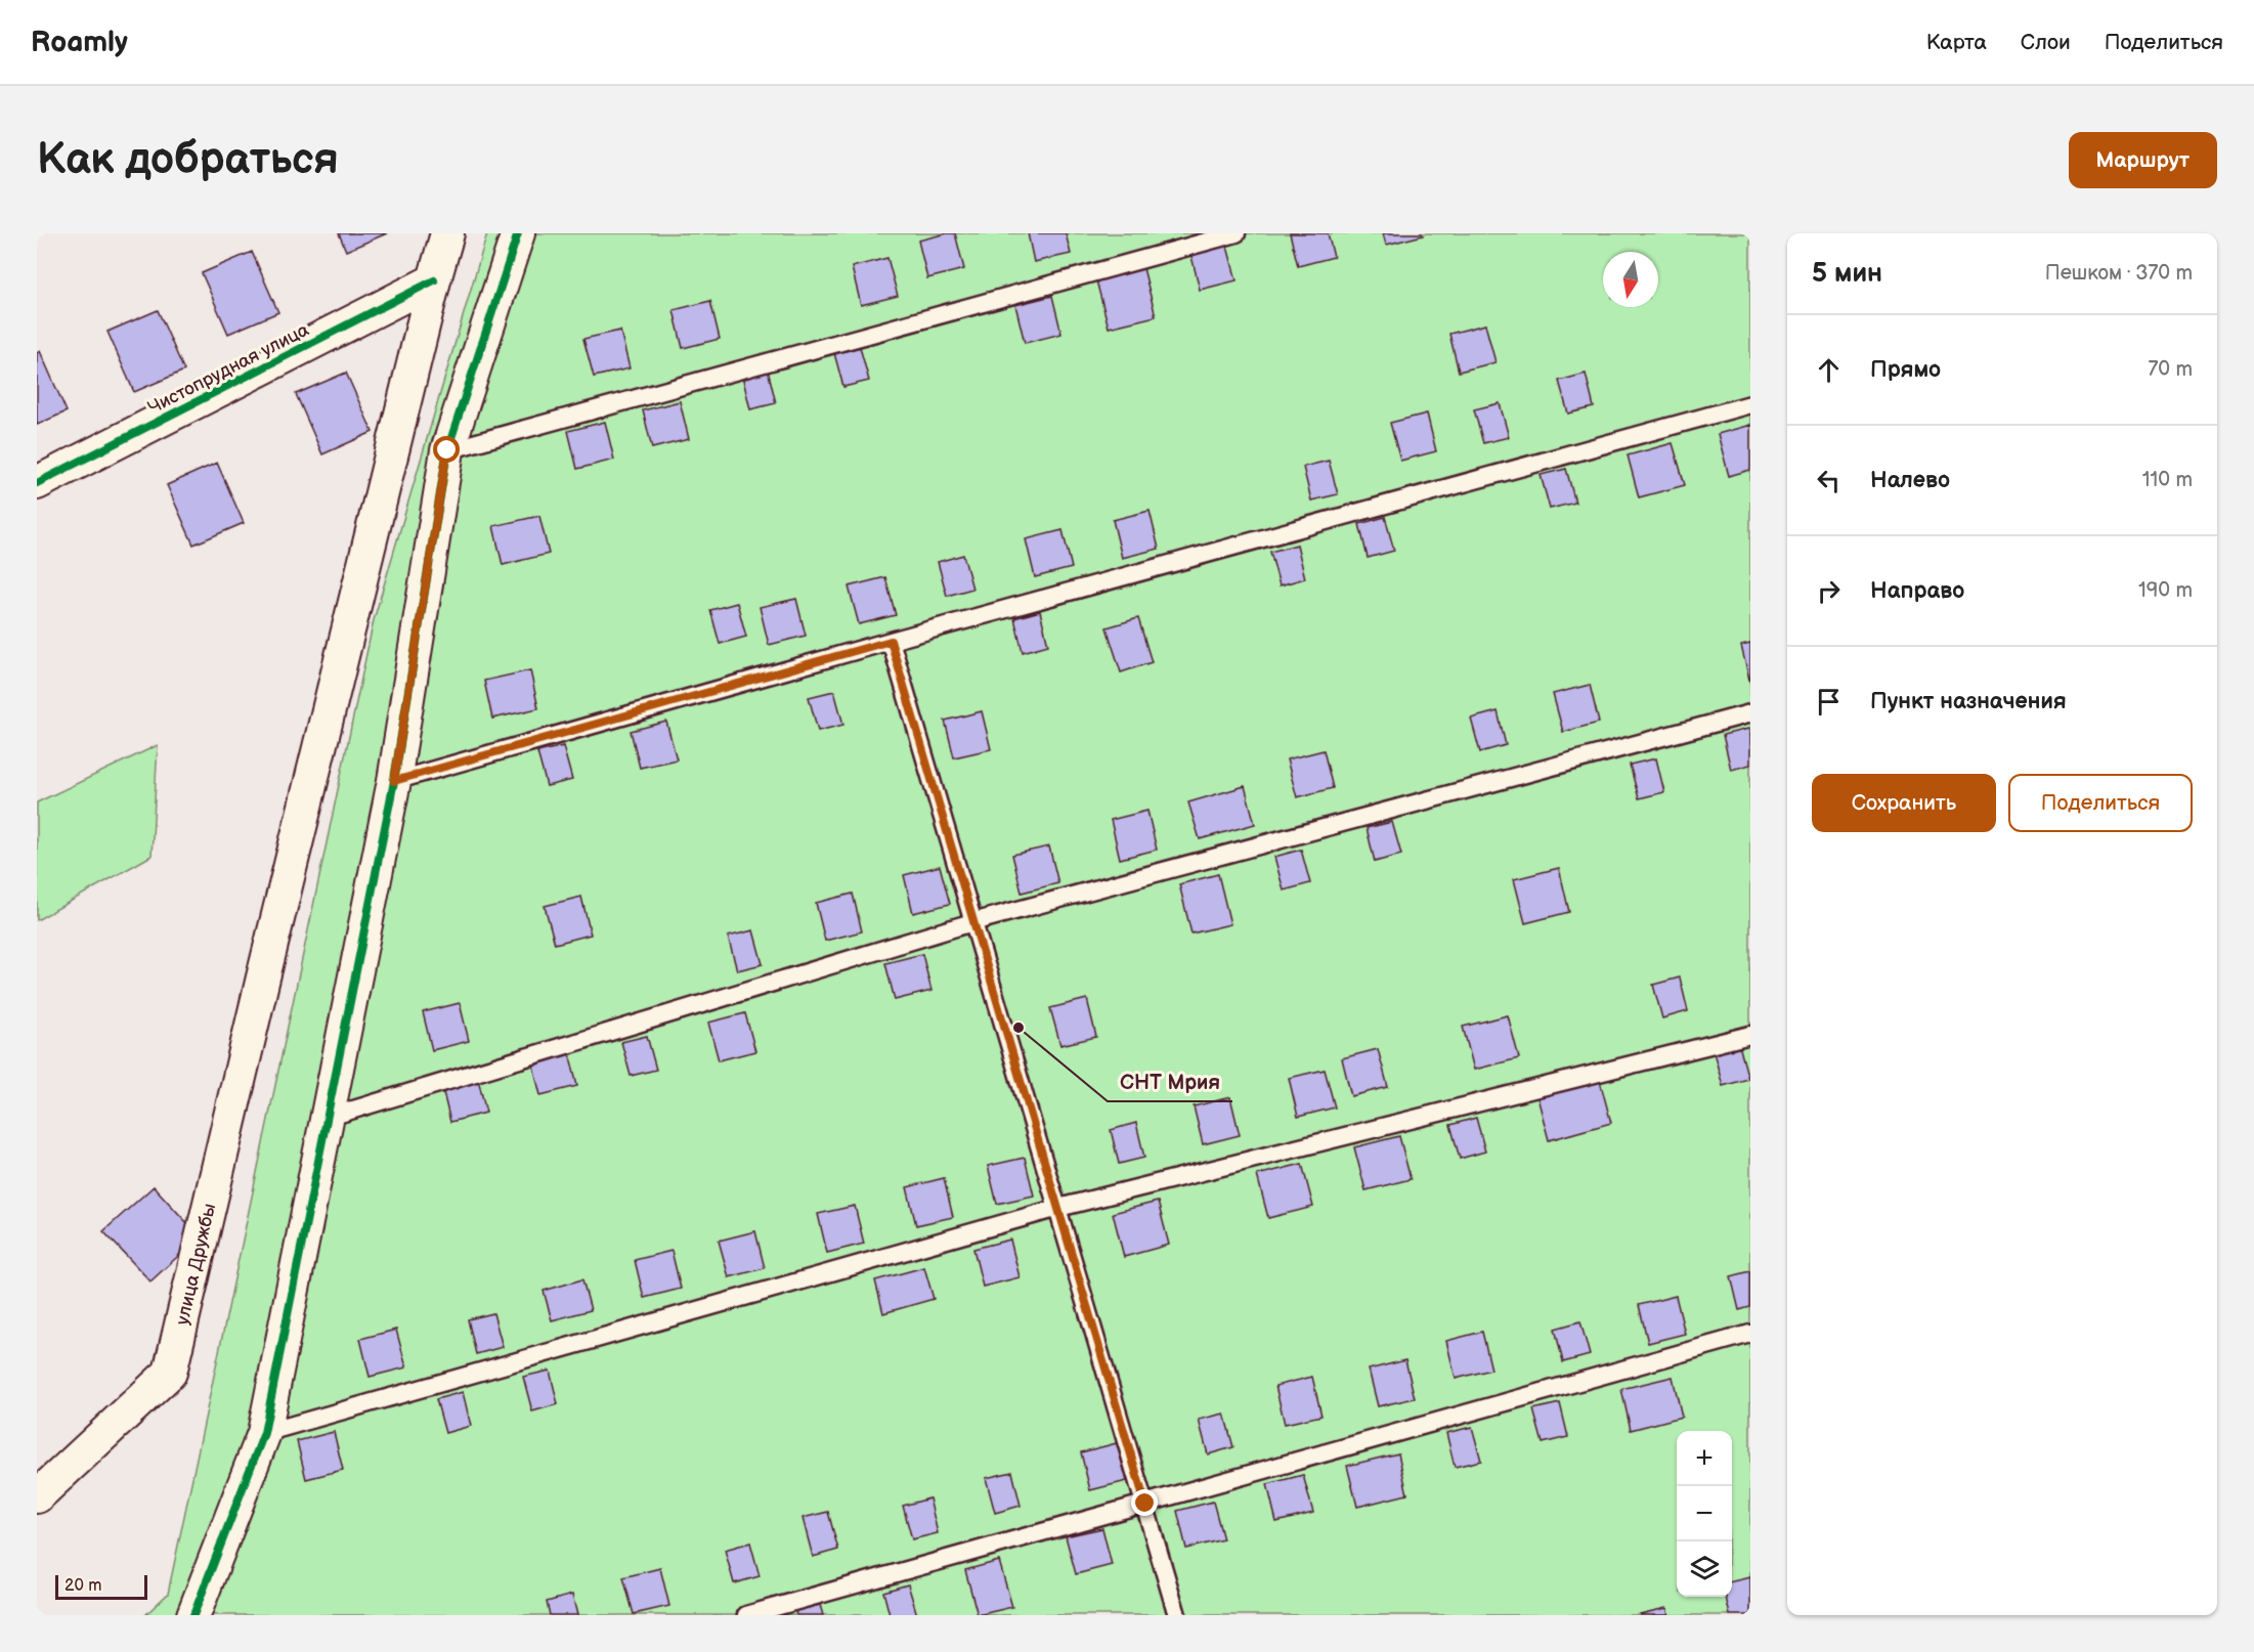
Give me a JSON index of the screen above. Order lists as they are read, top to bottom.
{
  "streets": {
    "street": ["Чистопрудная улица", "улица Дружбы"]
  },
  "crossings": [
    ["Чистопрудная улица", "улица Дружбы"]
  ],
  "places": ["СНТ Мрия"],
  "scale_bar": "20 m",
  "north": "bottom",
  "page": {
    "header": "Roamly",
    "nav": ["Карта", "Слои", "Поделиться"],
    "buttons": [
      "Маршрут",
      ["Сохранить", "Поделиться"]
    ],
    "title": "Как добраться",
    "heading": ["5 мин", "Пешком · 370 m"],
    "list": [
      ["Прямо", "70 m"],
      ["Налево", "110 m"],
      ["Направо", "190 m"],
      "Пункт назначения"
    ],
    "map_buttons": ["+", "−"],
    "scale": "20 m"
  }
}
